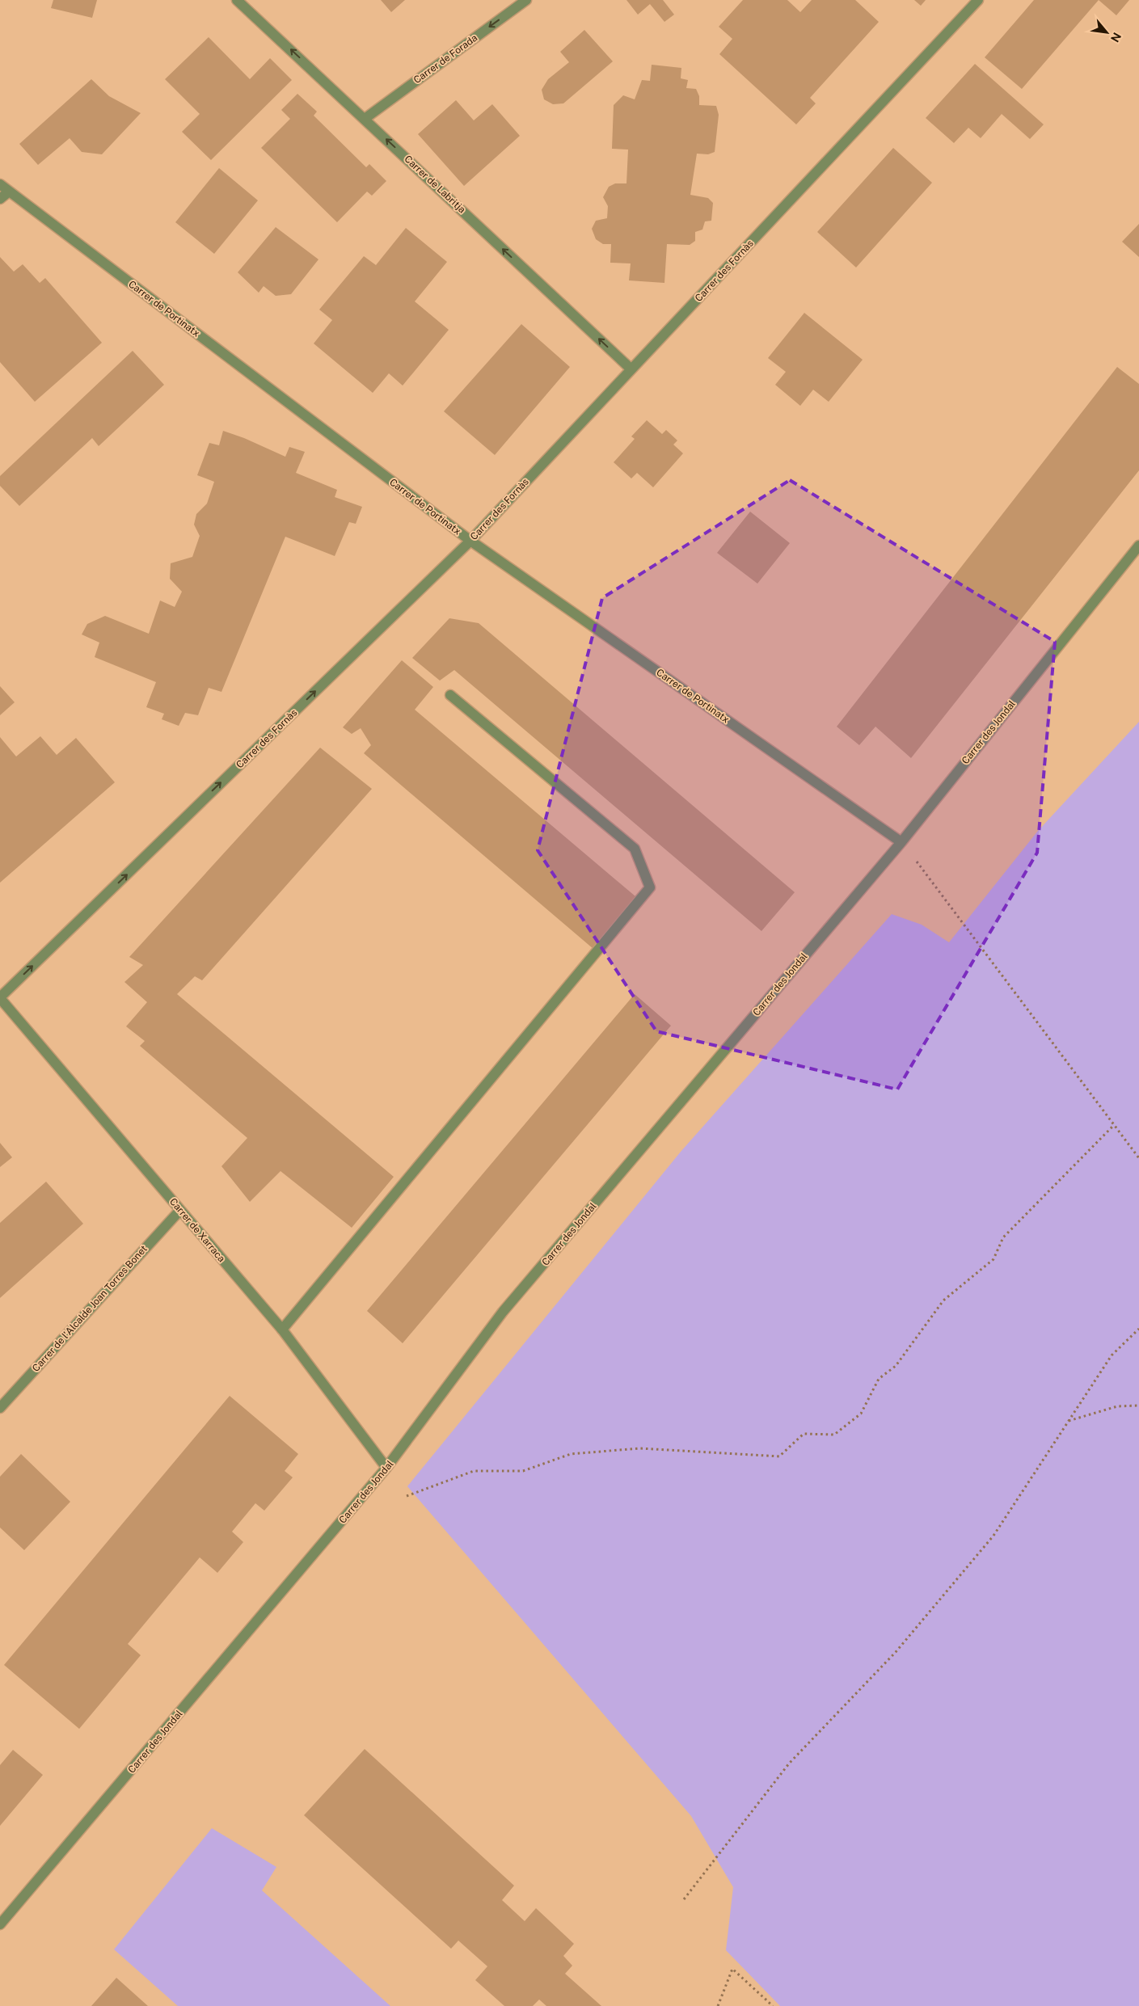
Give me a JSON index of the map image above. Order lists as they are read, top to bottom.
{
  "streets": {
    "street": [
      "Carrer de Forada",
      "Carrer de Labritja",
      "Carrer des Fornàs",
      "Carrer de Portinatx",
      "Carrer des Jondal",
      "Carrer de Xarraca",
      "Carrer de l'Alcalde Joan Torres Bonet"
    ]
  },
  "crossings": [
    ["Carrer de Forada", "Carrer de Labritja"],
    ["Carrer de Labritja", "Carrer des Fornàs"],
    ["Carrer des Fornàs", "Carrer de Portinatx"],
    ["Carrer des Fornàs", "Carrer de Xarraca"],
    ["Carrer de Portinatx", "Carrer des Jondal"],
    ["Carrer des Jondal", "Carrer de Xarraca"],
    ["Carrer de Xarraca", "Carrer de l'Alcalde Joan Torres Bonet"]
  ],
  "one_way": ["Carrer de Forada", "Carrer de Labritja", "Carrer des Fornàs"],
  "north": "bottom right"
}
